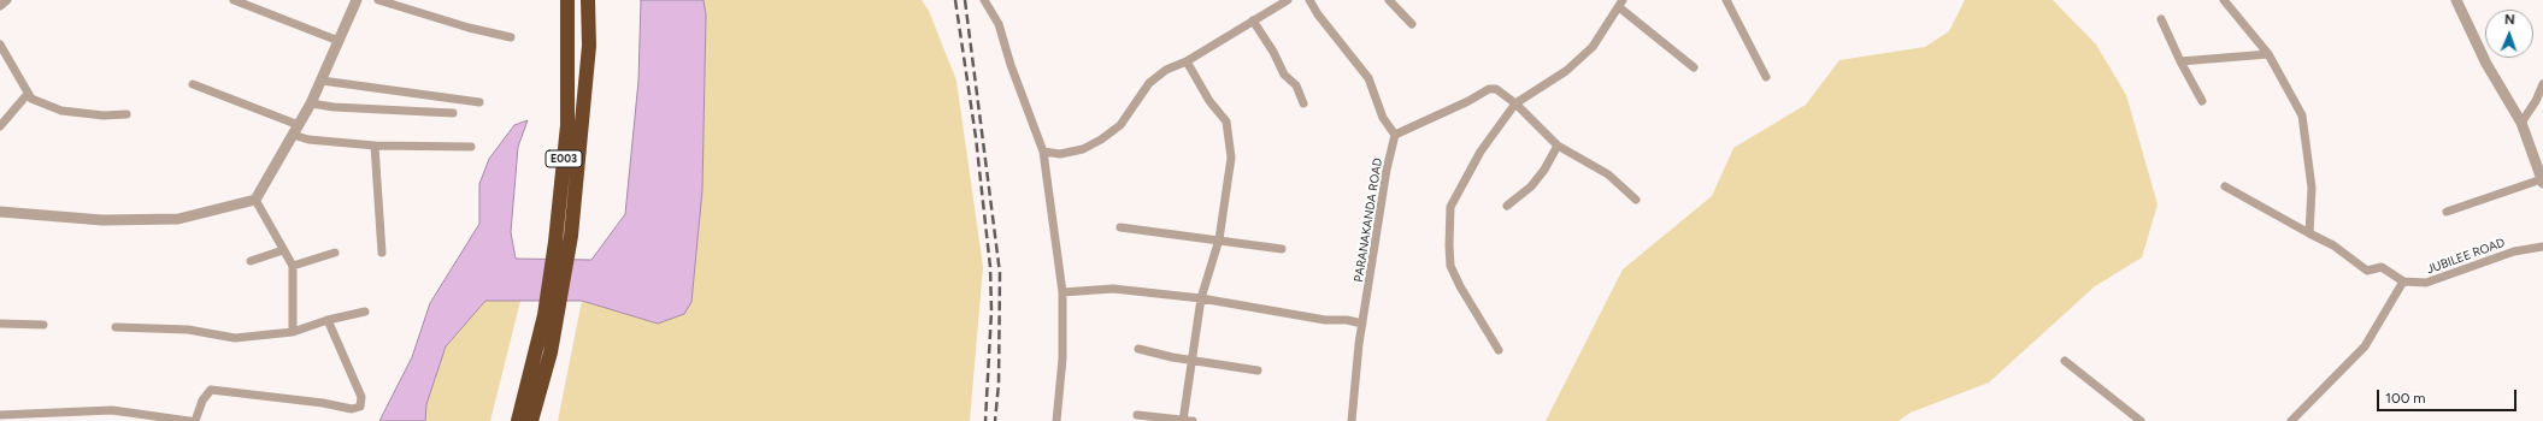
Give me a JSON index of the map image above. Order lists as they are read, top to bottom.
{
  "streets": {
    "highway": ["E003"],
    "street": ["PARANAKANDA ROAD", "JUBILEE ROAD"]
  },
  "scale_bar": "100 m",
  "north": "top"
}
